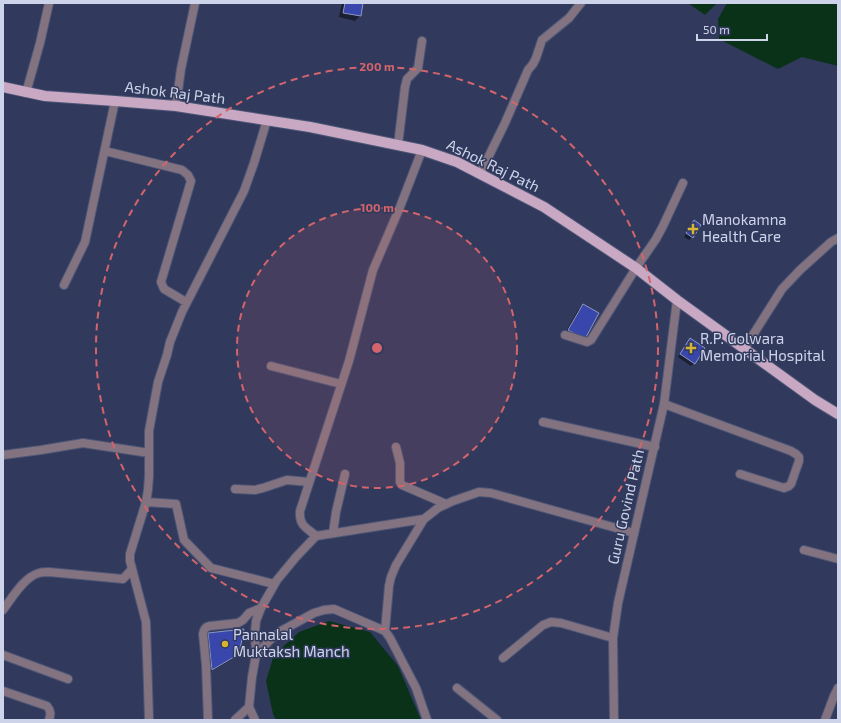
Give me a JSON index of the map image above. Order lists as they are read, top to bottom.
{
  "streets": {
    "main road": ["Ashok Raj Path"],
    "street": ["Guru Govind Path"]
  },
  "crossings": [
    ["Ashok Raj Path", "Guru Govind Path"]
  ],
  "places": {
    "health": ["Manokamna Health Care", "R.P. Golwara Memorial Hospital"],
    "other": ["Pannalal Muktaksh Manch"]
  },
  "scale_bar": "50 m",
  "rings": ["200 m", "100 m"]
}
